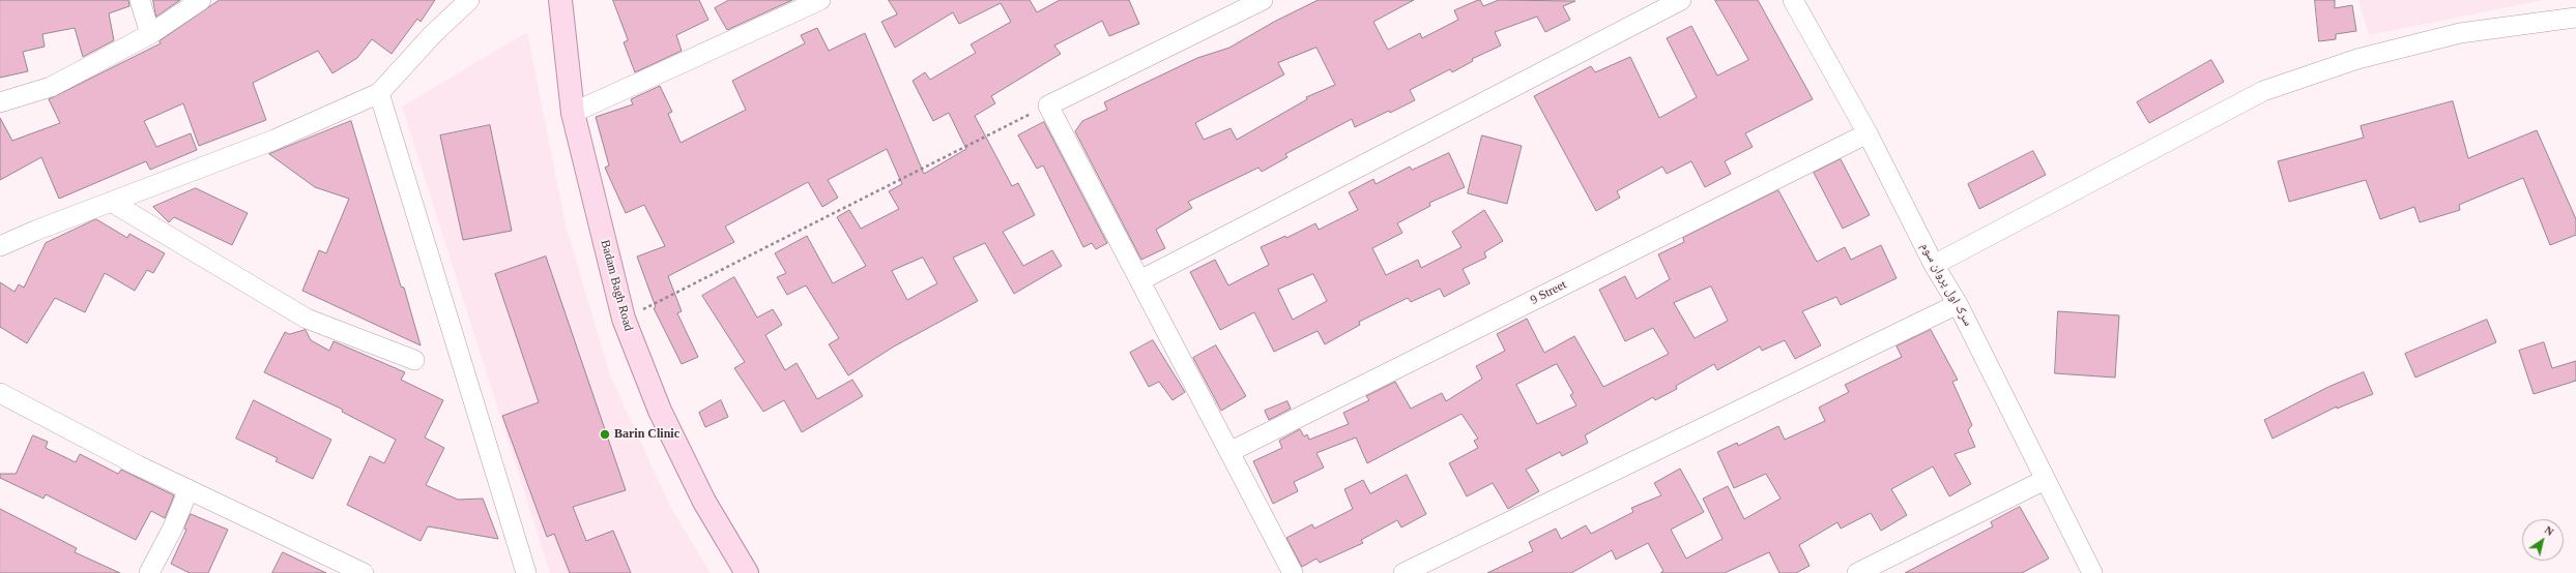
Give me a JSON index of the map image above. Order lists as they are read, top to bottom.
{
  "streets": {
    "main road": ["Badam Bagh Road"],
    "street": ["سرک اول پروان سوم", "9 Street"]
  },
  "crossings": [
    ["سرک اول پروان سوم", "9 Street"]
  ],
  "places": ["Barin Clinic"],
  "north": "top right"
}
